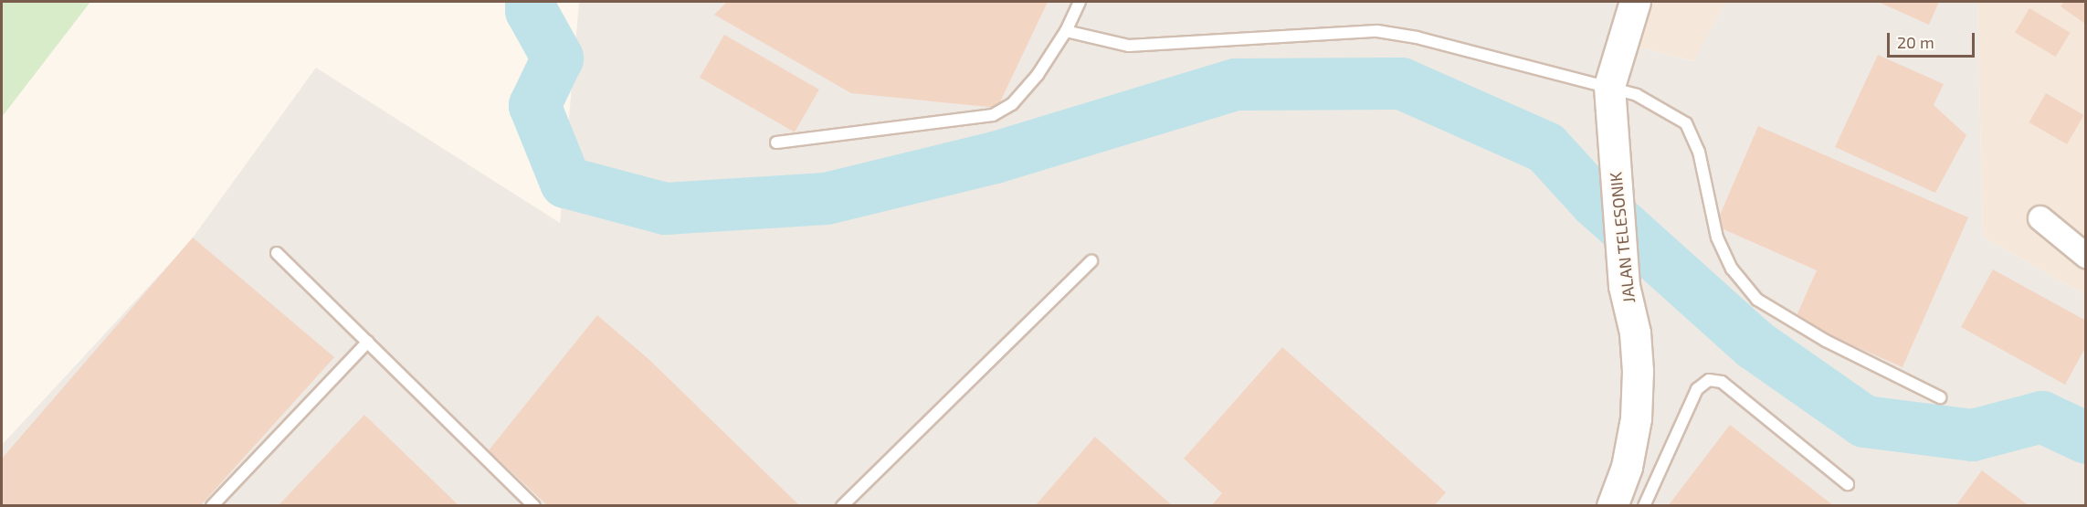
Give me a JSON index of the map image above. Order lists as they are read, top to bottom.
{
  "streets": {
    "street": ["JALAN TELESONIK"]
  },
  "scale_bar": "20 m"
}
